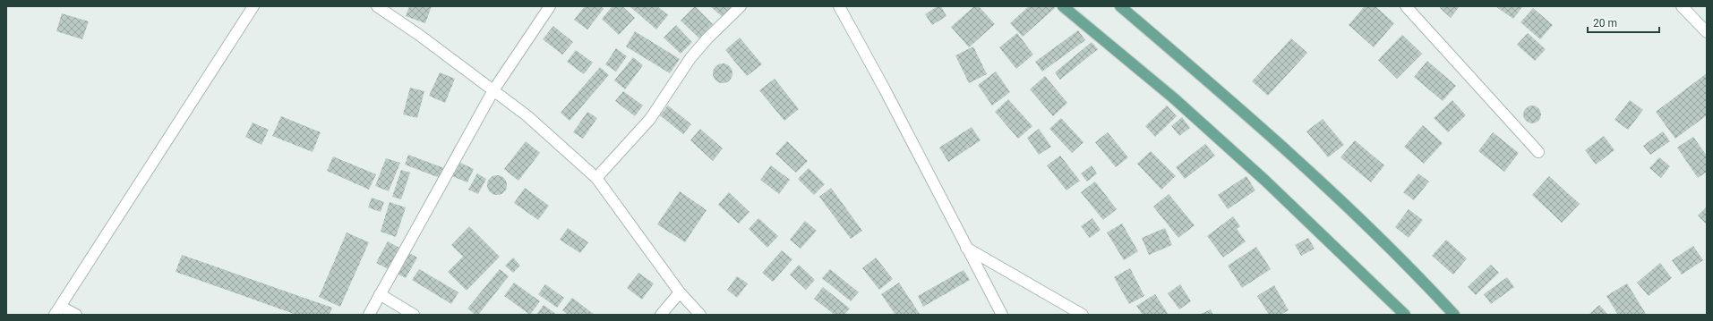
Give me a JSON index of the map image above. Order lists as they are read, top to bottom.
{
  "scale_bar": "20 m"
}
